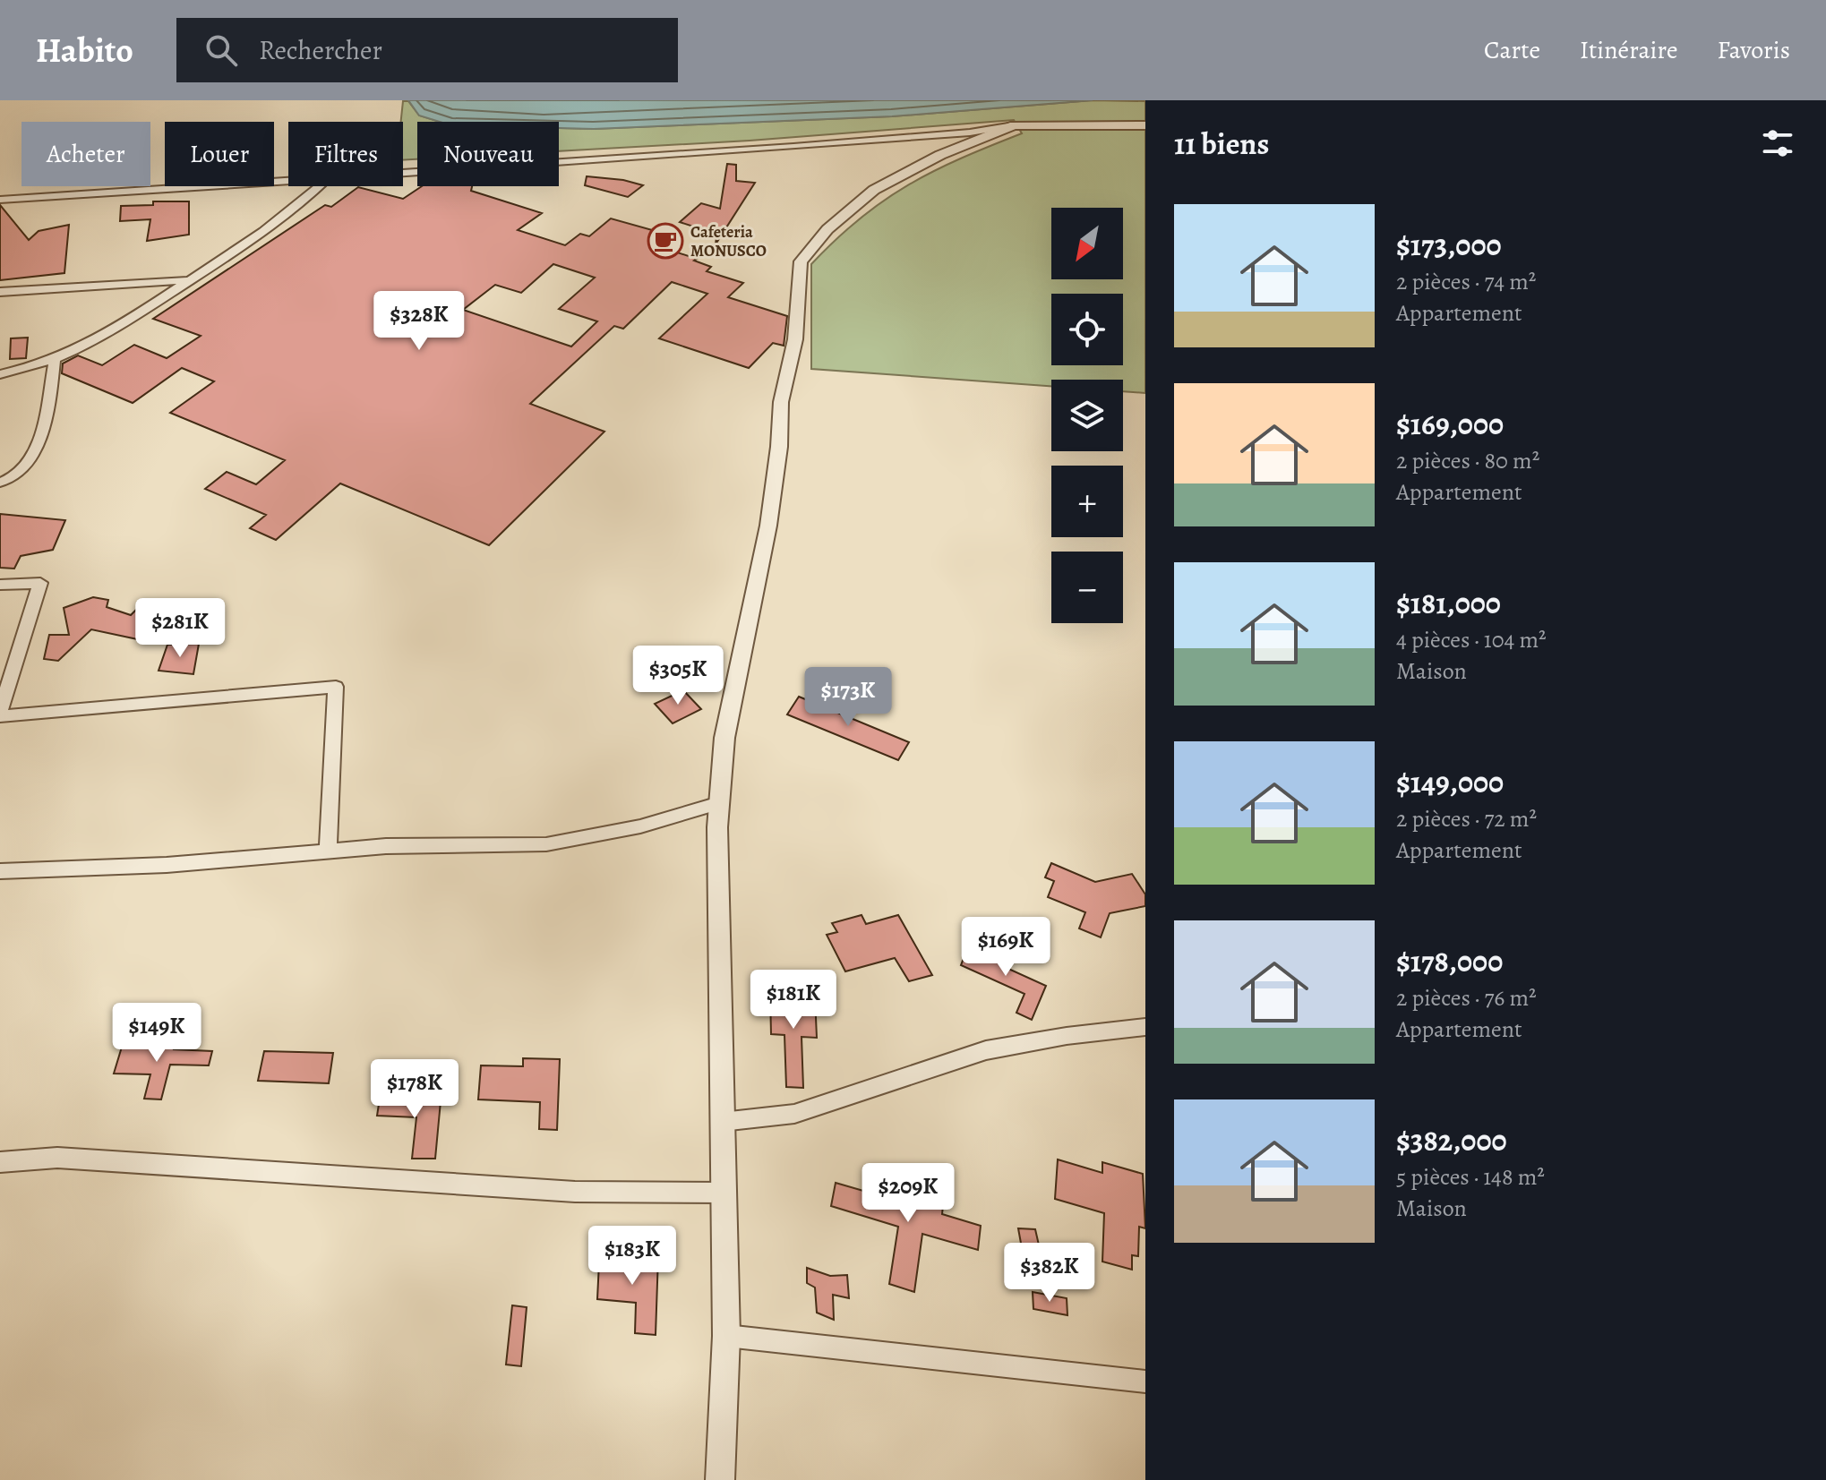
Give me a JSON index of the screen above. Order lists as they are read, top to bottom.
{
  "places": {
    "cafe": ["Cafeteria MONUSCO"]
  },
  "north": "bottom left",
  "page": {
    "header": "Habito",
    "search": "Rechercher",
    "nav": ["Carte", "Itinéraire", "Favoris"],
    "heading": "11 biens",
    "chip": [
      "Acheter",
      "Louer",
      "Filtres",
      "Nouveau"
    ],
    "list": [
      {
        "name": "$173,000",
        "note": "2 pièces · 74 m² · Appartement"
      },
      {
        "name": "$169,000",
        "note": "2 pièces · 80 m² · Appartement"
      },
      {
        "name": "$181,000",
        "note": "4 pièces · 104 m² · Maison"
      },
      {
        "name": "$149,000",
        "note": "2 pièces · 72 m² · Appartement"
      },
      {
        "name": "$178,000",
        "note": "2 pièces · 76 m² · Appartement"
      },
      {
        "name": "$382,000",
        "note": "5 pièces · 148 m² · Maison"
      }
    ],
    "map_buttons": ["+", "−"],
    "price": [
      "$328K",
      "$281K",
      "$305K",
      "$173K",
      "$169K",
      "$181K",
      "$149K",
      "$178K",
      "$209K",
      "$183K",
      "$382K"
    ]
  }
}
